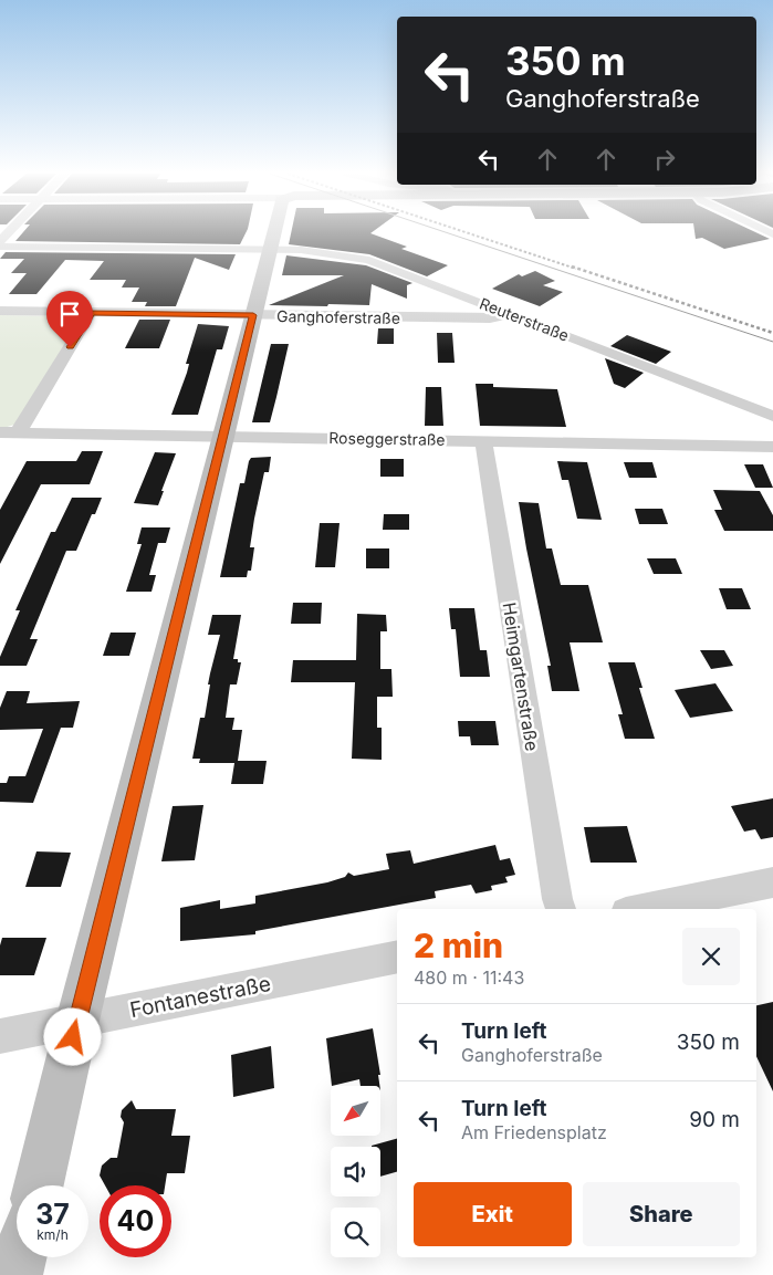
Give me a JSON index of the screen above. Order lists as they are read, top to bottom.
{
  "streets": {
    "street": [
      "Ganghoferstraße",
      "Reuterstraße",
      "Roseggerstraße",
      "Heimgartenstraße",
      "Fontanestraße"
    ]
  },
  "crossings": [
    ["Ganghoferstraße", "Reuterstraße"],
    ["Roseggerstraße", "Heimgartenstraße"]
  ],
  "north": "bottom left",
  "page": {
    "turn": ["350 m", "Ganghoferstraße"],
    "heading": ["2 min", "480 m · 11:43"],
    "list": [
      {
        "name": "Turn left",
        "note": "Ganghoferstraße",
        "value": "350 m"
      },
      {
        "name": "Turn left",
        "note": "Am Friedensplatz",
        "value": "90 m"
      }
    ],
    "buttons": ["Exit", "Share"],
    "speed": "37 km/h",
    "limit": "40"
  }
}
